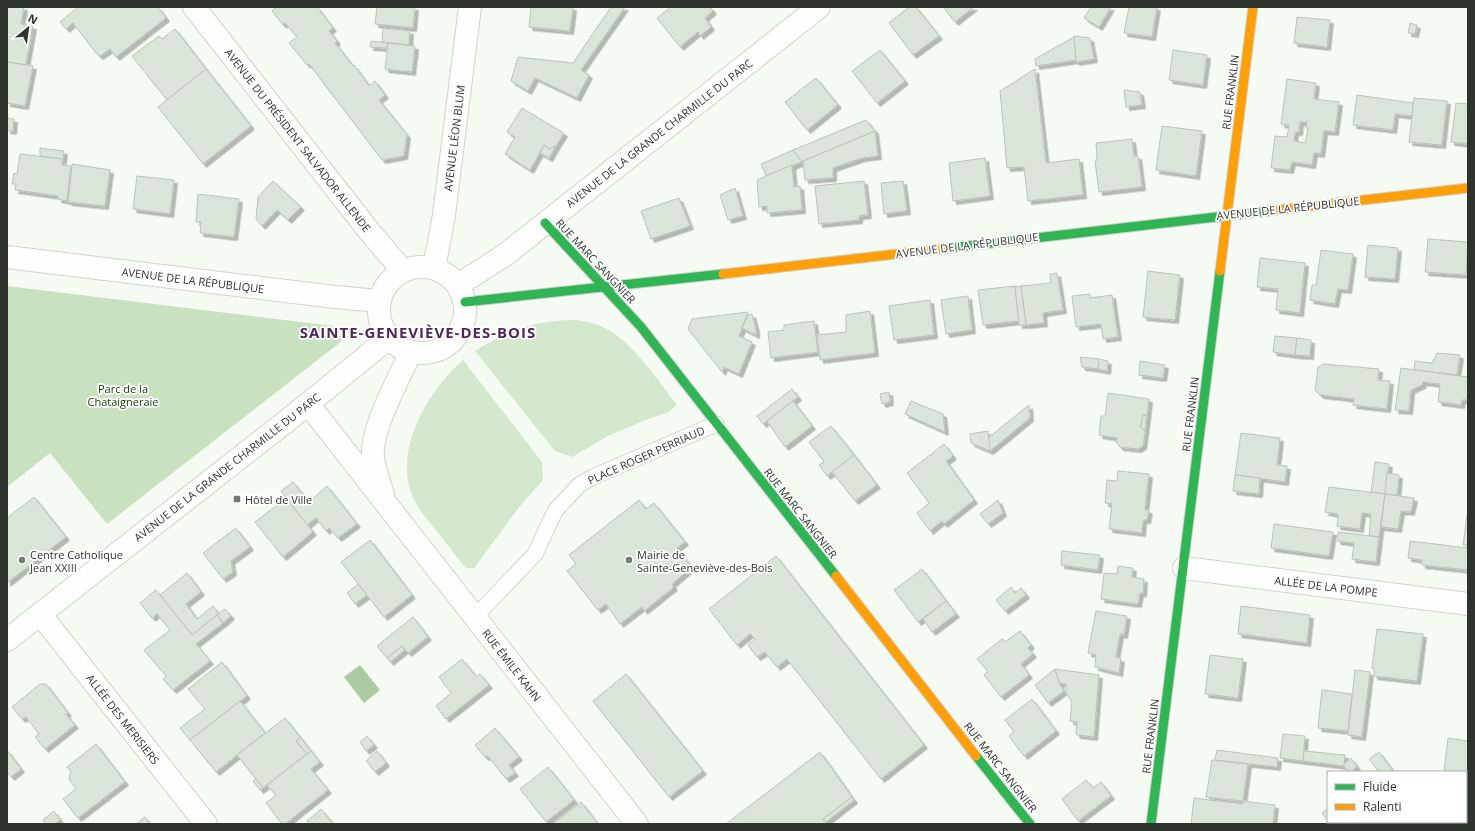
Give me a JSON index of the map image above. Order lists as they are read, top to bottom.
{
  "streets": {
    "street": [
      "RUE FRANKLIN",
      "AVENUE DE LA GRANDE CHARMILLE DU PARC",
      "AVENUE LÉON BLUM",
      "AVENUE DU PRÉSIDENT SALVADOR ALLENDE",
      "AVENUE DE LA RÉPUBLIQUE",
      "RUE MARC SANGNIER",
      "ALLÉE DE LA POMPE",
      "RUE ÉMILE KAHN",
      "ALLÉE DES MERISIERS"
    ],
    "lane": ["PLACE ROGER PERRIAUD"]
  },
  "crossings": [
    ["RUE FRANKLIN", "AVENUE DE LA RÉPUBLIQUE"],
    ["RUE FRANKLIN", "ALLÉE DE LA POMPE"],
    ["AVENUE DE LA GRANDE CHARMILLE DU PARC", "AVENUE LÉON BLUM"],
    ["AVENUE DE LA GRANDE CHARMILLE DU PARC", "AVENUE DU PRÉSIDENT SALVADOR ALLENDE"],
    ["AVENUE DE LA GRANDE CHARMILLE DU PARC", "AVENUE DE LA RÉPUBLIQUE"],
    ["AVENUE DE LA GRANDE CHARMILLE DU PARC", "RUE MARC SANGNIER"],
    ["AVENUE DE LA GRANDE CHARMILLE DU PARC", "RUE ÉMILE KAHN"],
    ["AVENUE DE LA GRANDE CHARMILLE DU PARC", "ALLÉE DES MERISIERS"],
    ["AVENUE LÉON BLUM", "AVENUE DU PRÉSIDENT SALVADOR ALLENDE"],
    ["AVENUE LÉON BLUM", "AVENUE DE LA RÉPUBLIQUE"],
    ["AVENUE LÉON BLUM", "RUE ÉMILE KAHN"],
    ["AVENUE DU PRÉSIDENT SALVADOR ALLENDE", "AVENUE DE LA RÉPUBLIQUE"],
    ["AVENUE DU PRÉSIDENT SALVADOR ALLENDE", "RUE ÉMILE KAHN"],
    ["AVENUE DE LA RÉPUBLIQUE", "RUE MARC SANGNIER"],
    ["AVENUE DE LA RÉPUBLIQUE", "RUE ÉMILE KAHN"],
    ["RUE MARC SANGNIER", "PLACE ROGER PERRIAUD"],
    ["PLACE ROGER PERRIAUD", "RUE ÉMILE KAHN"]
  ],
  "districts": ["SAINTE-GENEVIÈVE-DES-BOIS"],
  "parks": ["Parc de la Chataigneraie"],
  "places": {
    "transit": ["Hôtel de Ville"],
    "other": ["Centre Catholique Jean XXIII", "Mairie de Sainte-Geneviève-des-Bois"]
  },
  "legend": ["Fluide", "Ralenti"],
  "north": "top right"
}
